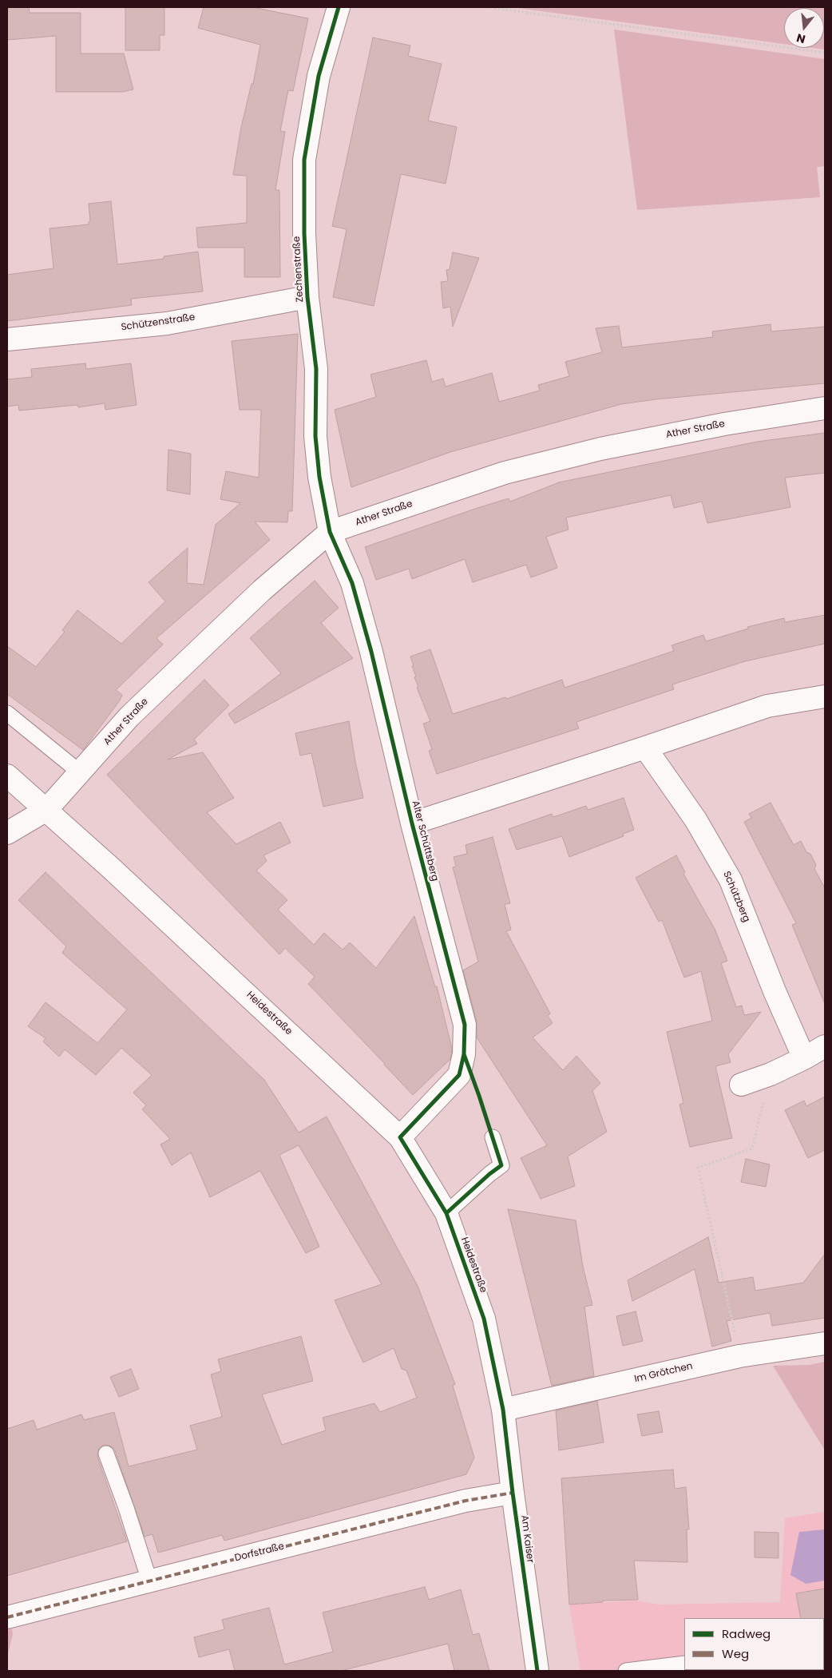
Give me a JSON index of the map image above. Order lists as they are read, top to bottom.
{
  "streets": {
    "street": [
      "Zechenstraße",
      "Schützenstraße",
      "Ather Straße",
      "Alter Schüttsberg",
      "Schützberg",
      "Heidestraße",
      "Im Grötchen",
      "Am Kaiser",
      "Dorfstraße"
    ]
  },
  "crossings": [
    ["Zechenstraße", "Schützenstraße"],
    ["Zechenstraße", "Ather Straße"],
    ["Zechenstraße", "Alter Schüttsberg"],
    ["Ather Straße", "Alter Schüttsberg"],
    ["Ather Straße", "Heidestraße"],
    ["Alter Schüttsberg", "Heidestraße"],
    ["Heidestraße", "Im Grötchen"],
    ["Heidestraße", "Am Kaiser"],
    ["Im Grötchen", "Am Kaiser"],
    ["Am Kaiser", "Dorfstraße"]
  ],
  "legend": ["Radweg", "Weg"],
  "north": "bottom"
}
